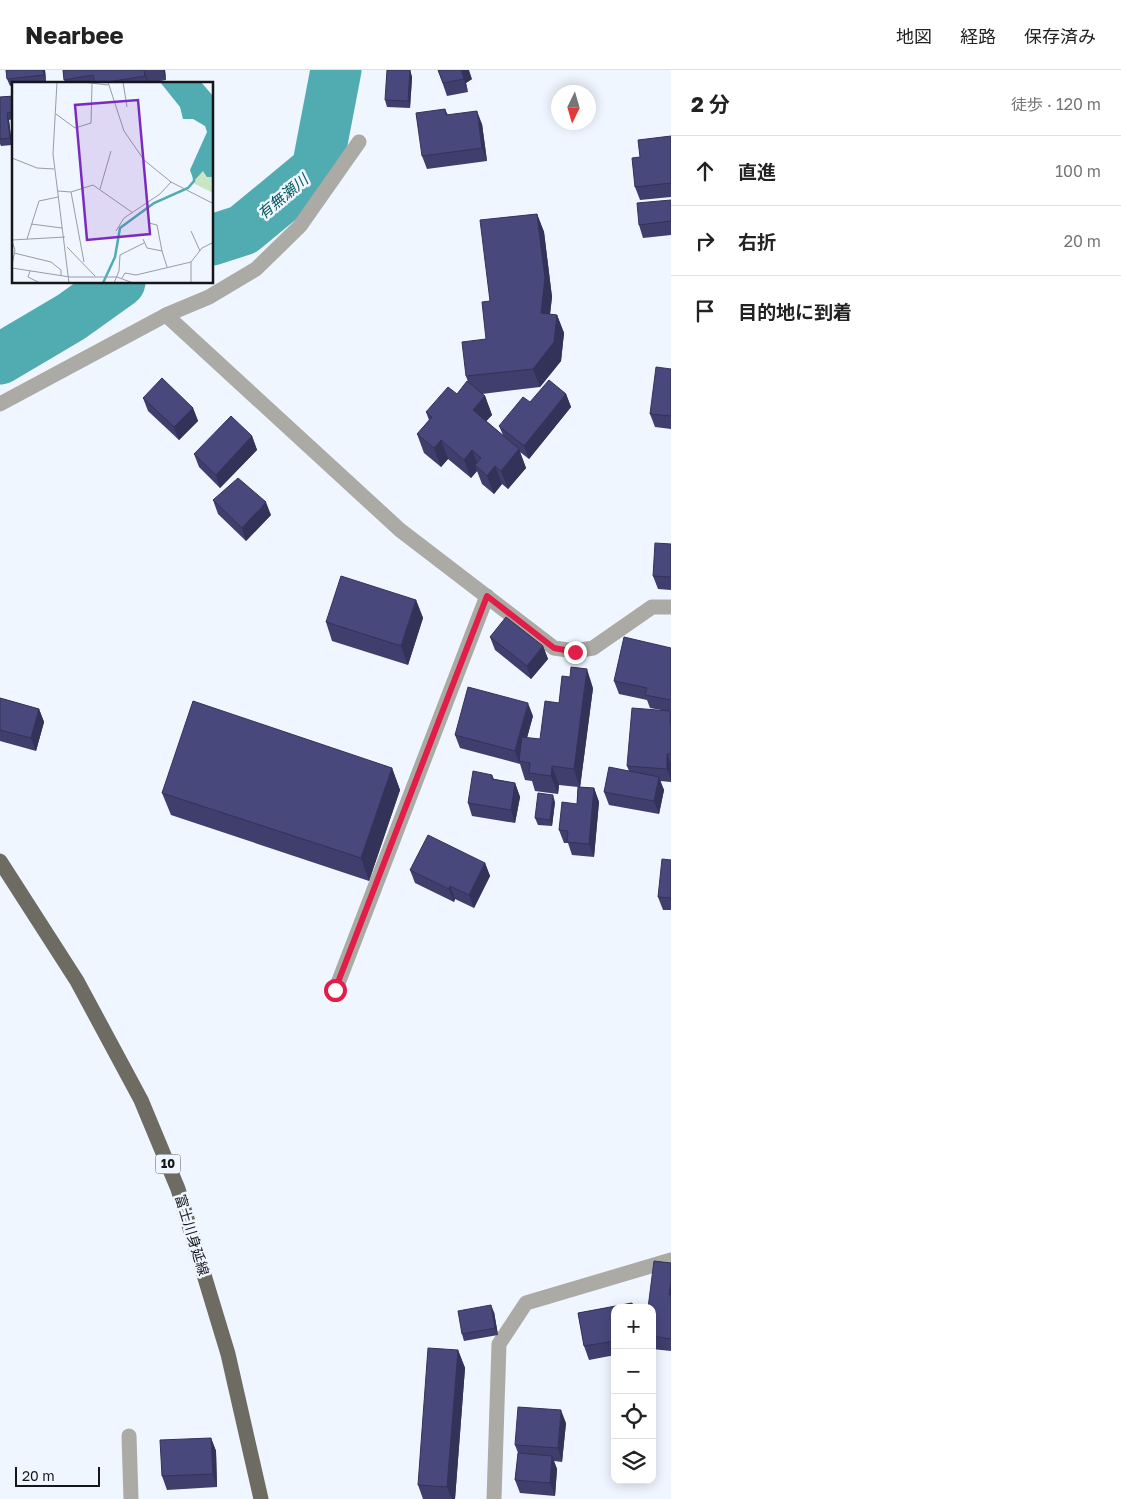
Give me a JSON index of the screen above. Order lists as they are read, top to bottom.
{
  "streets": {
    "main road": ["10", "富士川身延線"]
  },
  "water": ["有無瀬川"],
  "scale_bar": "20 m",
  "north": "bottom",
  "page": {
    "header": "Nearbee",
    "nav": ["地図", "経路", "保存済み"],
    "heading": ["2 分", "徒歩 · 120 m"],
    "list": [
      ["直進", "100 m"],
      ["右折", "20 m"],
      "目的地に到着"
    ],
    "map_buttons": ["+", "−"],
    "scale": "20 m"
  }
}
